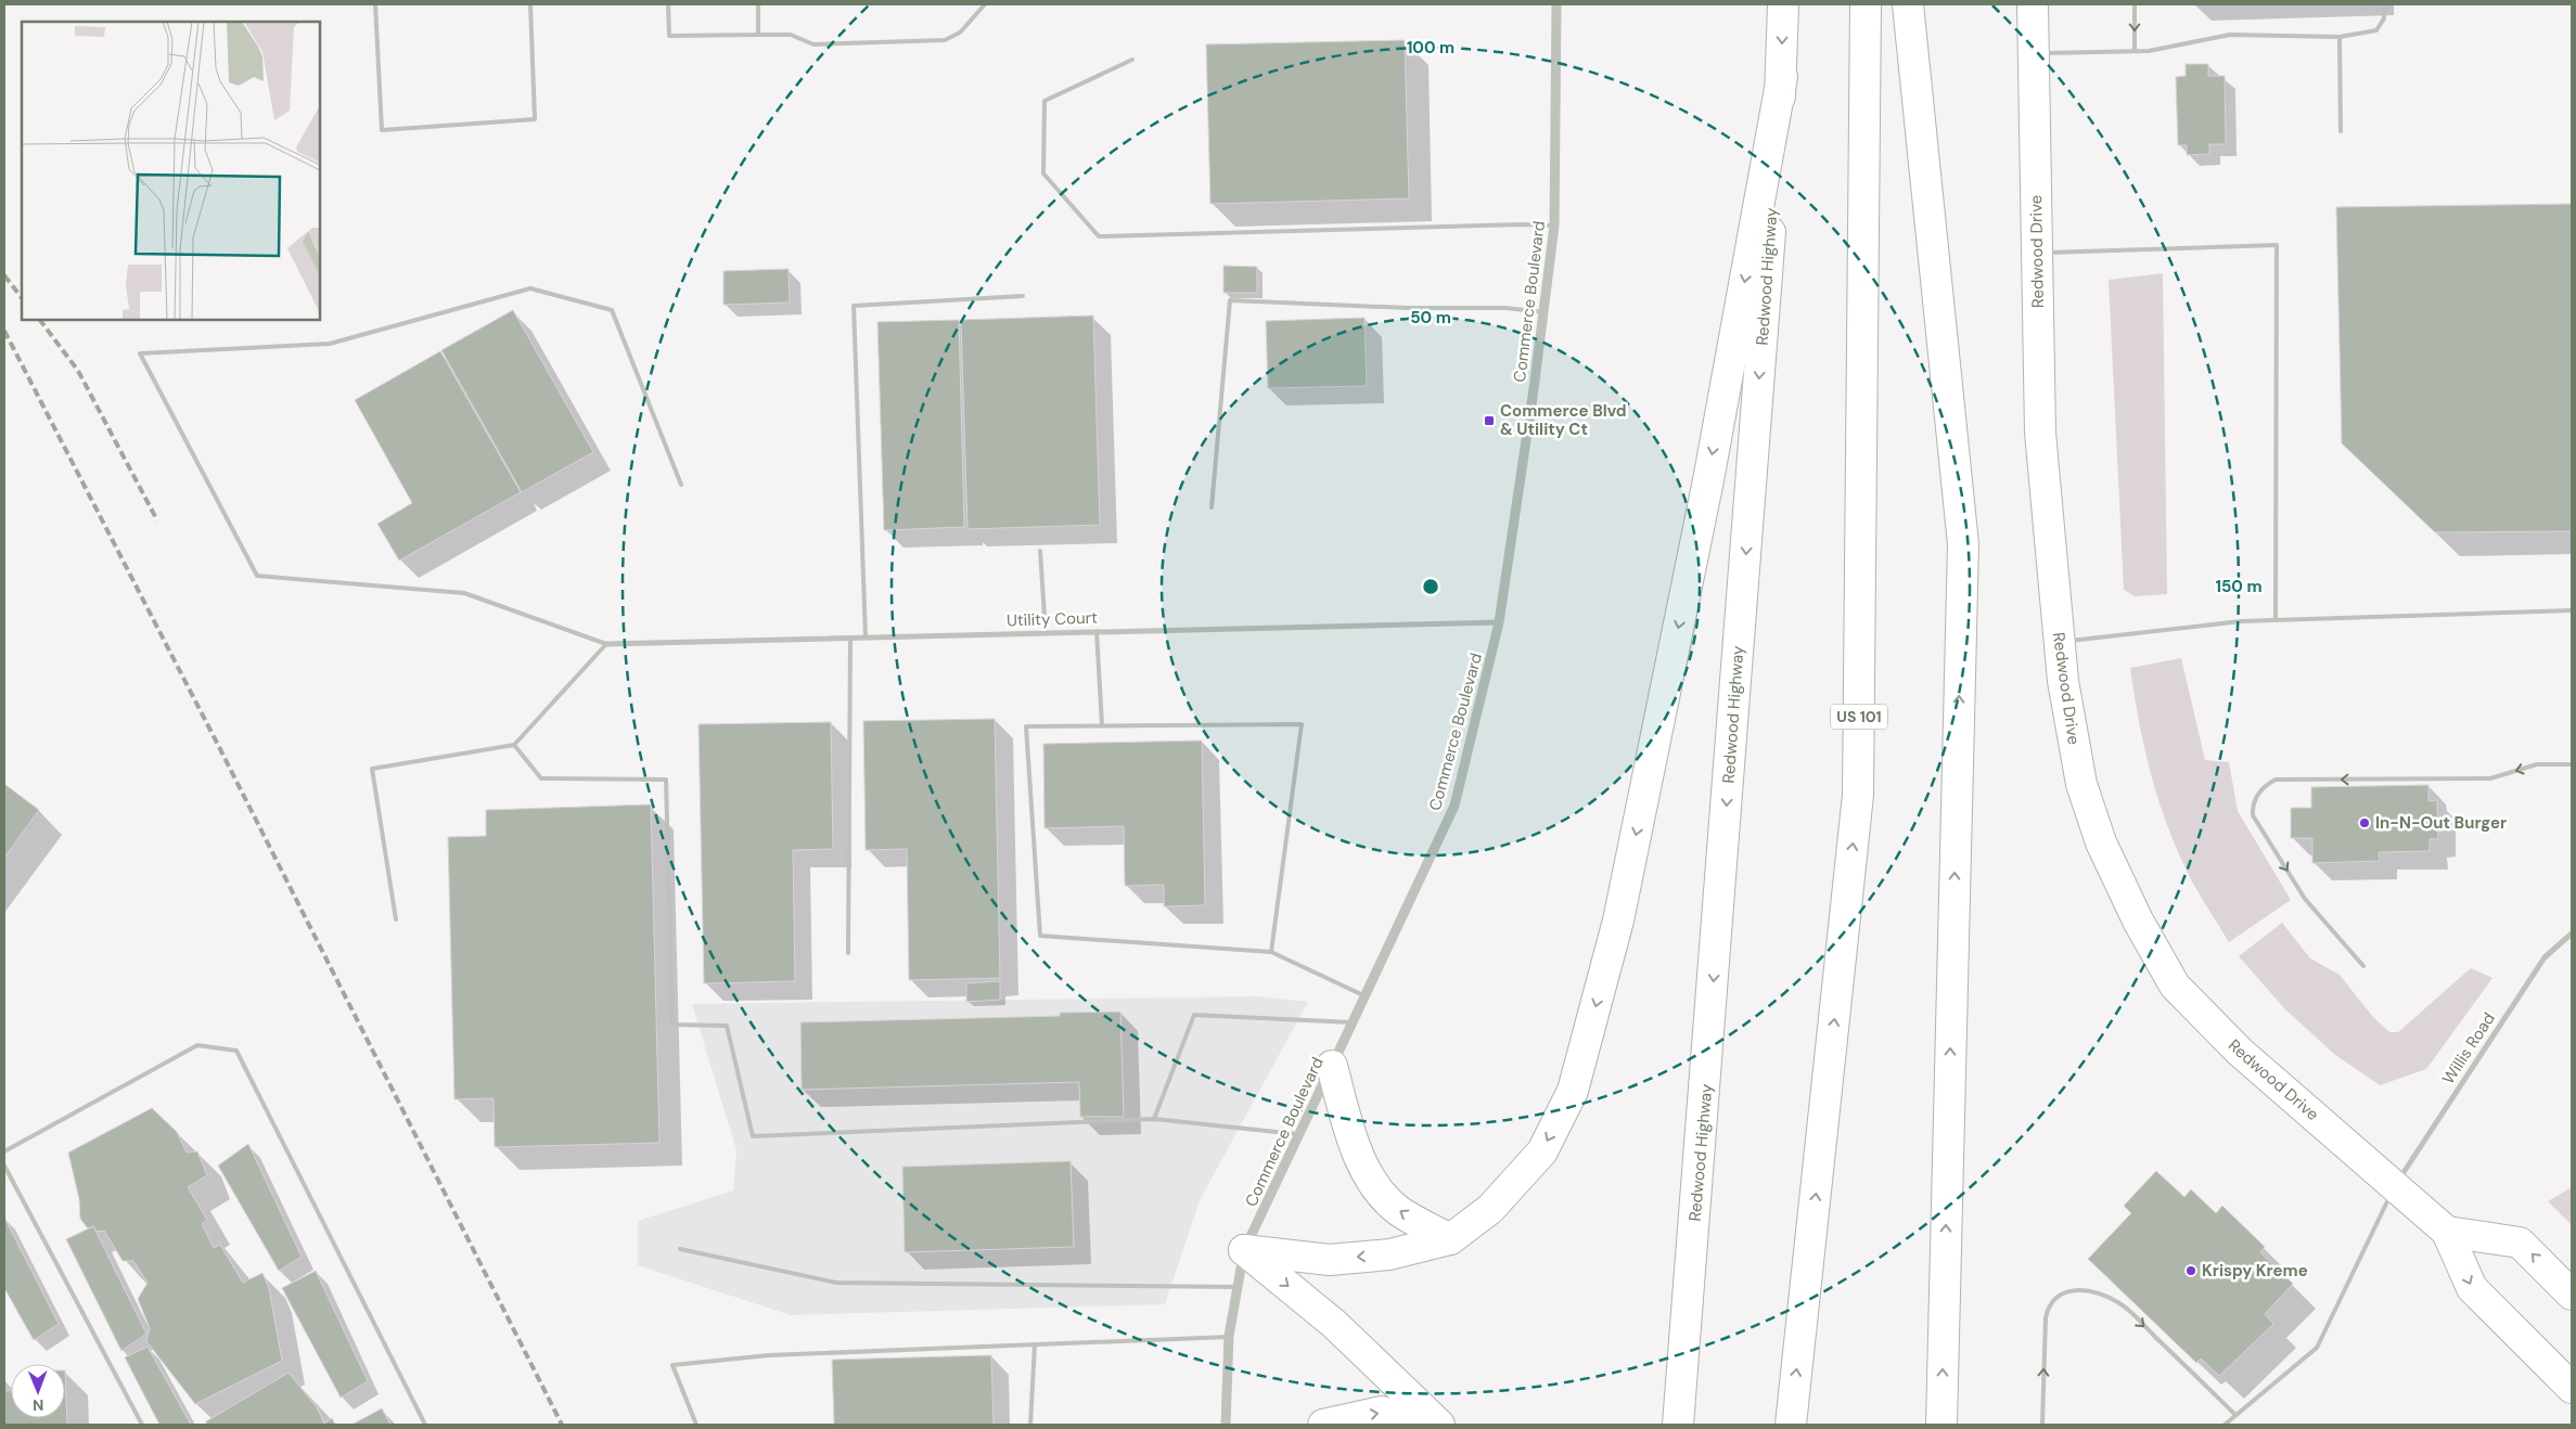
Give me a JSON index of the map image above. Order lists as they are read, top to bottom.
{
  "streets": {
    "main road": ["Redwood Drive", "Redwood Highway", "US 101"],
    "street": ["Commerce Boulevard", "Utility Court", "Willis Road"]
  },
  "crossings": [
    ["Redwood Drive", "Willis Road"],
    ["Commerce Boulevard", "Utility Court"]
  ],
  "places": {
    "transit": ["Commerce Blvd & Utility Ct"],
    "other": ["In-N-Out Burger", "Krispy Kreme"]
  },
  "north": "bottom",
  "rings": ["100 m", "50 m", "150 m"]
}
